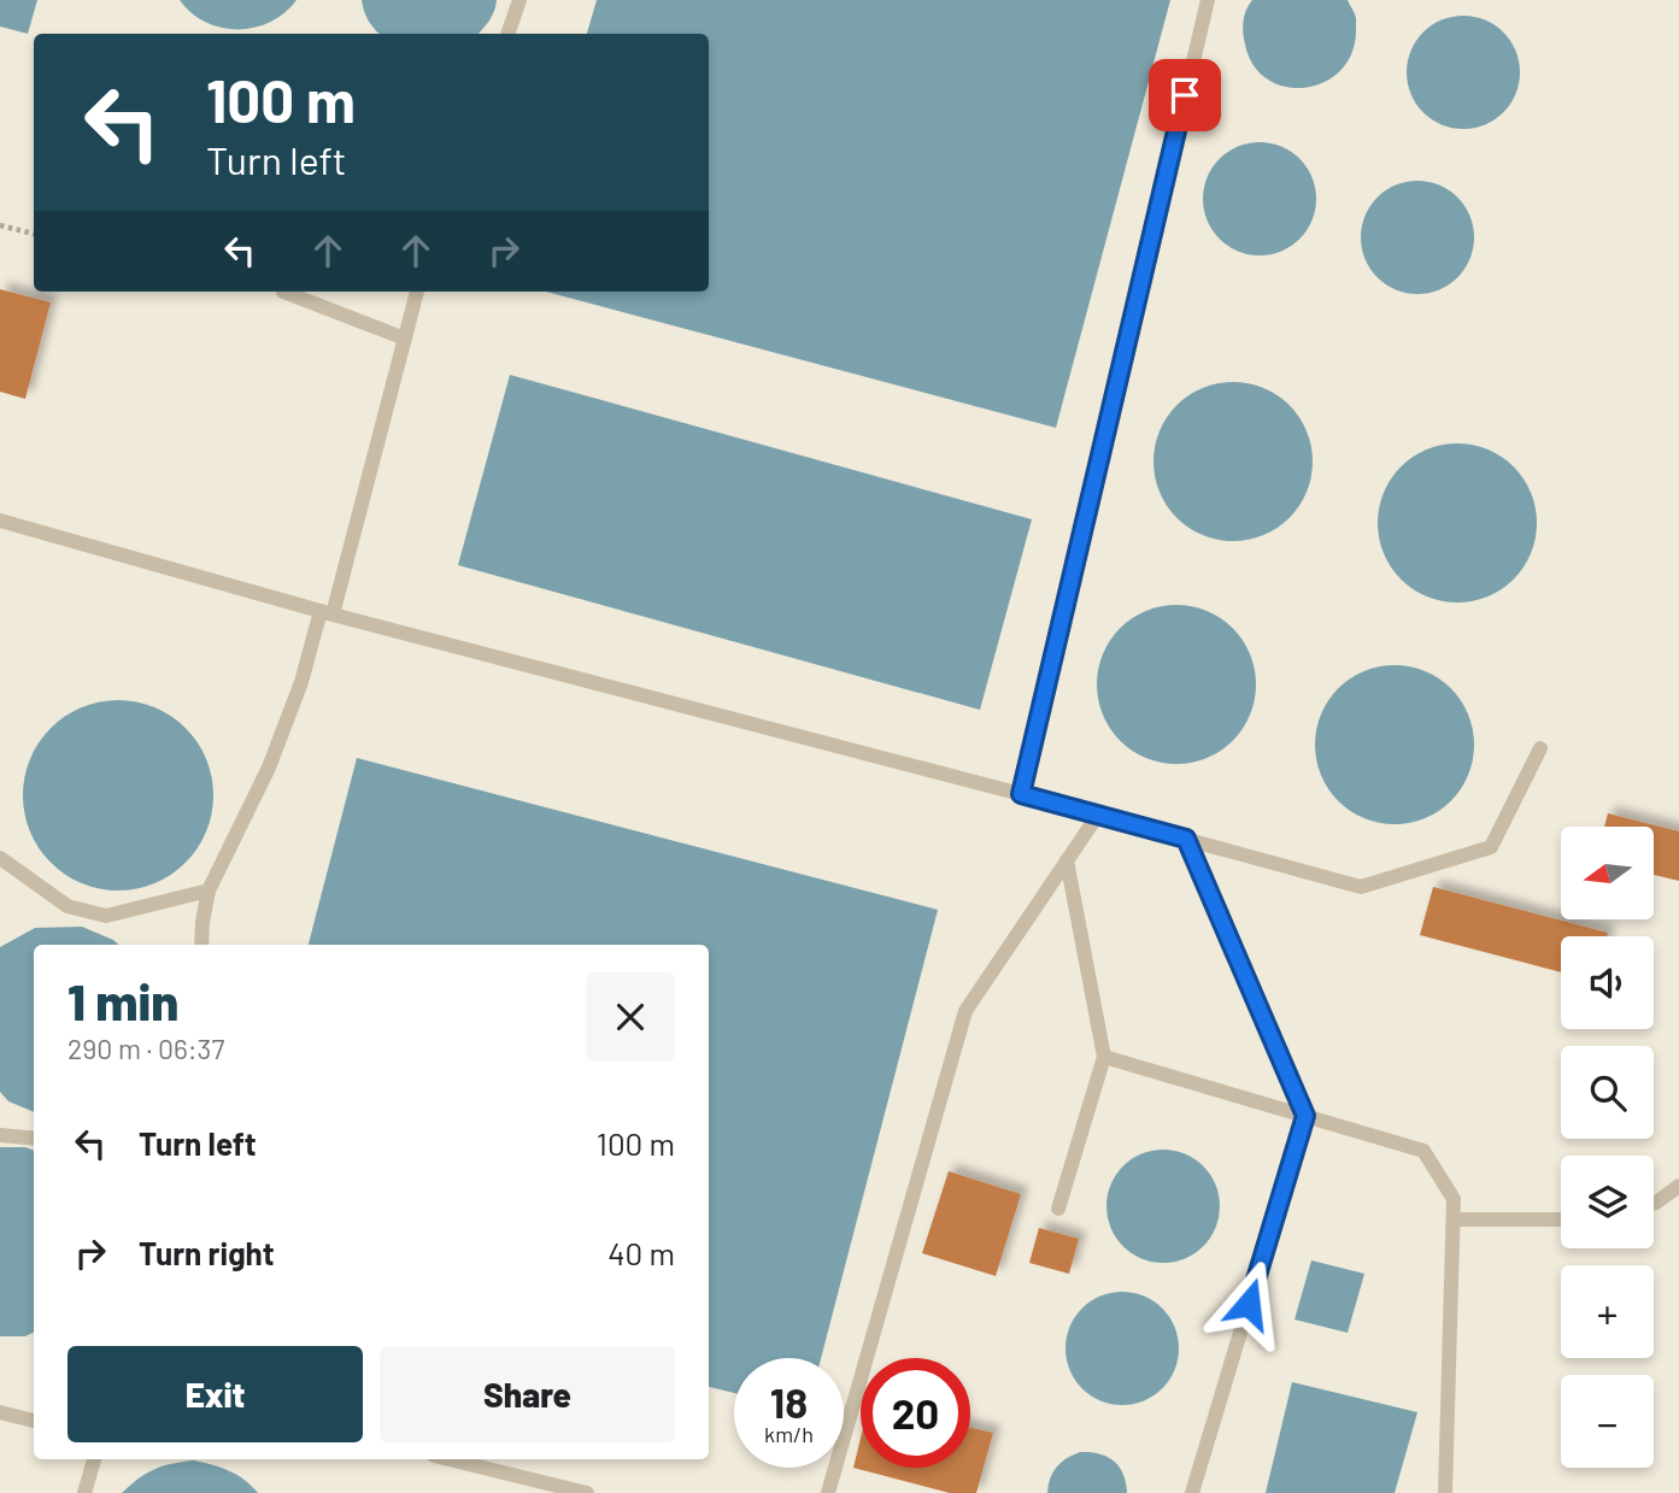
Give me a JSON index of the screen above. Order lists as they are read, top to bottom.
{
  "north": "left",
  "page": {
    "turn": ["100 m", "Turn left"],
    "map_buttons": ["+", "−"],
    "heading": ["1 min", "290 m · 06:37"],
    "list": [
      {
        "name": "Turn left",
        "value": "100 m"
      },
      {
        "name": "Turn right",
        "value": "40 m"
      }
    ],
    "buttons": ["Exit", "Share"],
    "speed": "18 km/h",
    "limit": "20"
  }
}
